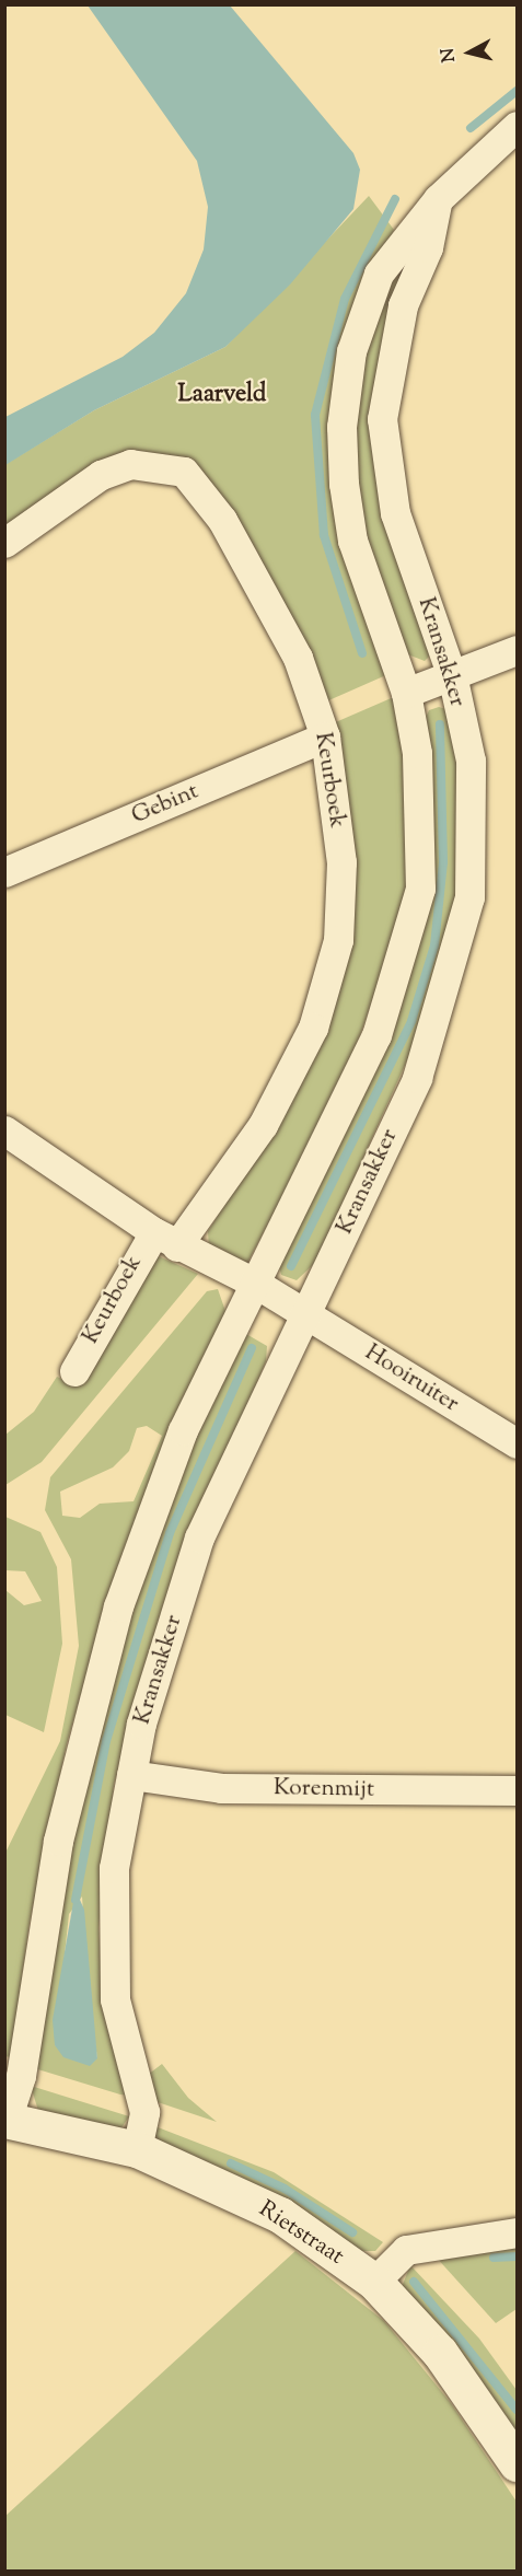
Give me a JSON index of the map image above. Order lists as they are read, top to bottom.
{
  "streets": {
    "street": [
      "Kransakker",
      "Keurboek",
      "Gebint",
      "Hooiruiter",
      "Korenmijt",
      "Rietstraat"
    ]
  },
  "crossings": [
    ["Kransakker", "Keurboek"],
    ["Kransakker", "Hooiruiter"],
    ["Kransakker", "Korenmijt"],
    ["Kransakker", "Rietstraat"],
    ["Keurboek", "Gebint"],
    ["Keurboek", "Hooiruiter"]
  ],
  "districts": ["Laarveld"],
  "north": "left"
}
